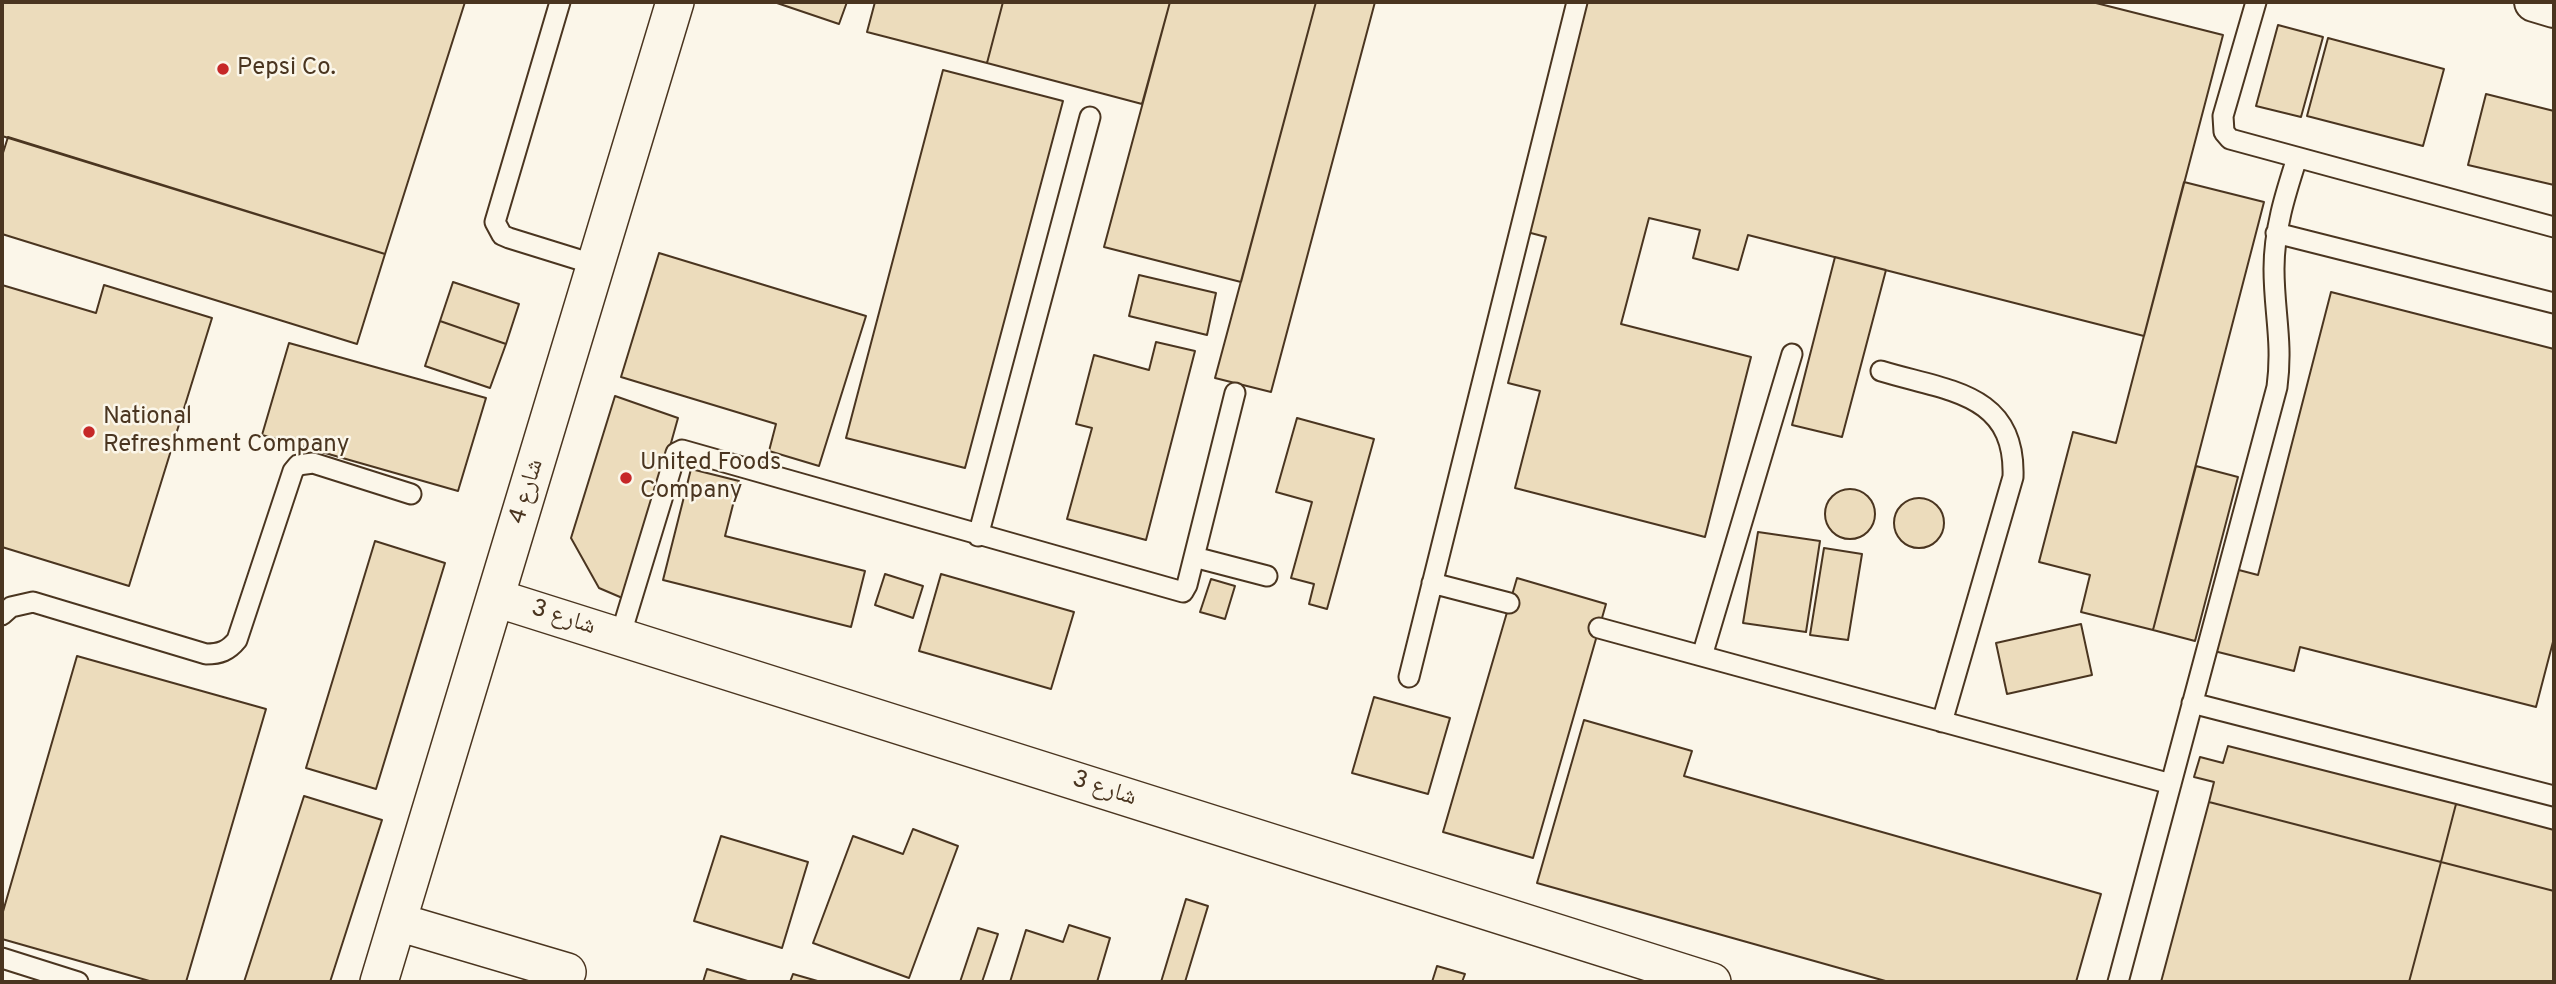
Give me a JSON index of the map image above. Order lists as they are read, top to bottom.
{
  "streets": {
    "street": ["شارع 4", "شارع 3"]
  },
  "crossings": [
    ["شارع 4", "شارع 3"]
  ],
  "places": ["Pepsi Co.", "National Refreshment Company", "United Foods Company"]
}
